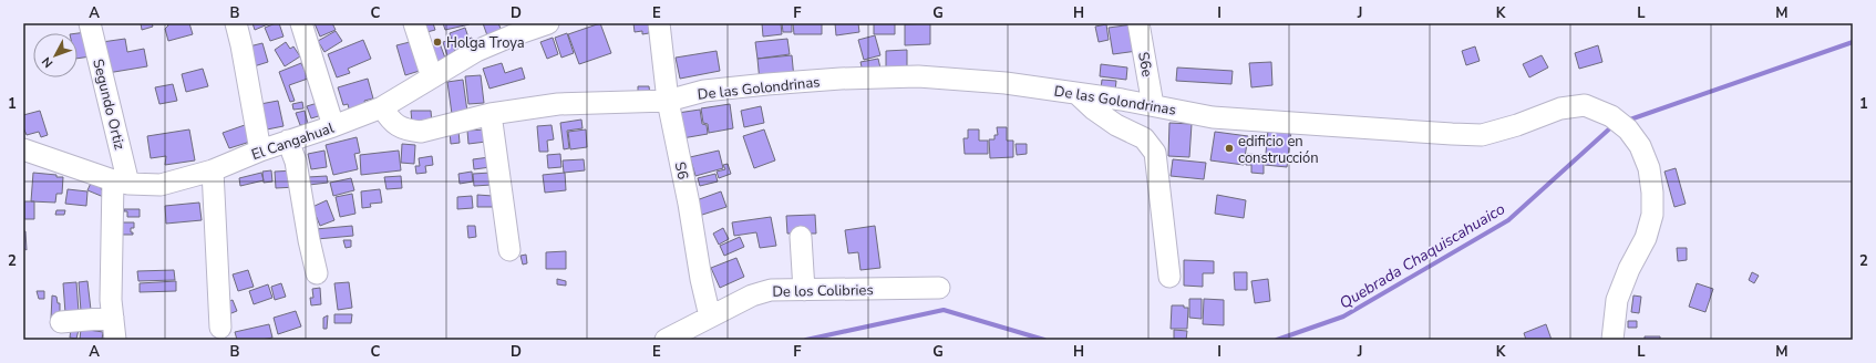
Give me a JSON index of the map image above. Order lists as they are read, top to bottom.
{
  "streets": {
    "street": [
      "S6e",
      "De las Golondrinas",
      "Segundo Ortiz",
      "El Cangahual",
      "S6",
      "De los Colibries"
    ]
  },
  "crossings": [
    ["S6e", "De las Golondrinas"],
    ["De las Golondrinas", "El Cangahual"],
    ["De las Golondrinas", "S6"],
    ["Segundo Ortiz", "El Cangahual"],
    ["S6", "De los Colibries"]
  ],
  "water": ["Quebrada Chaquiscahuaico"],
  "places": ["Holga Troya", "edificio en construcción"],
  "north": "bottom left",
  "grid": {
    "columns": [
      "A",
      "B",
      "C",
      "D",
      "E",
      "F",
      "G",
      "H",
      "I",
      "J",
      "K",
      "L",
      "M"
    ],
    "rows": ["1", "2"]
  }
}
